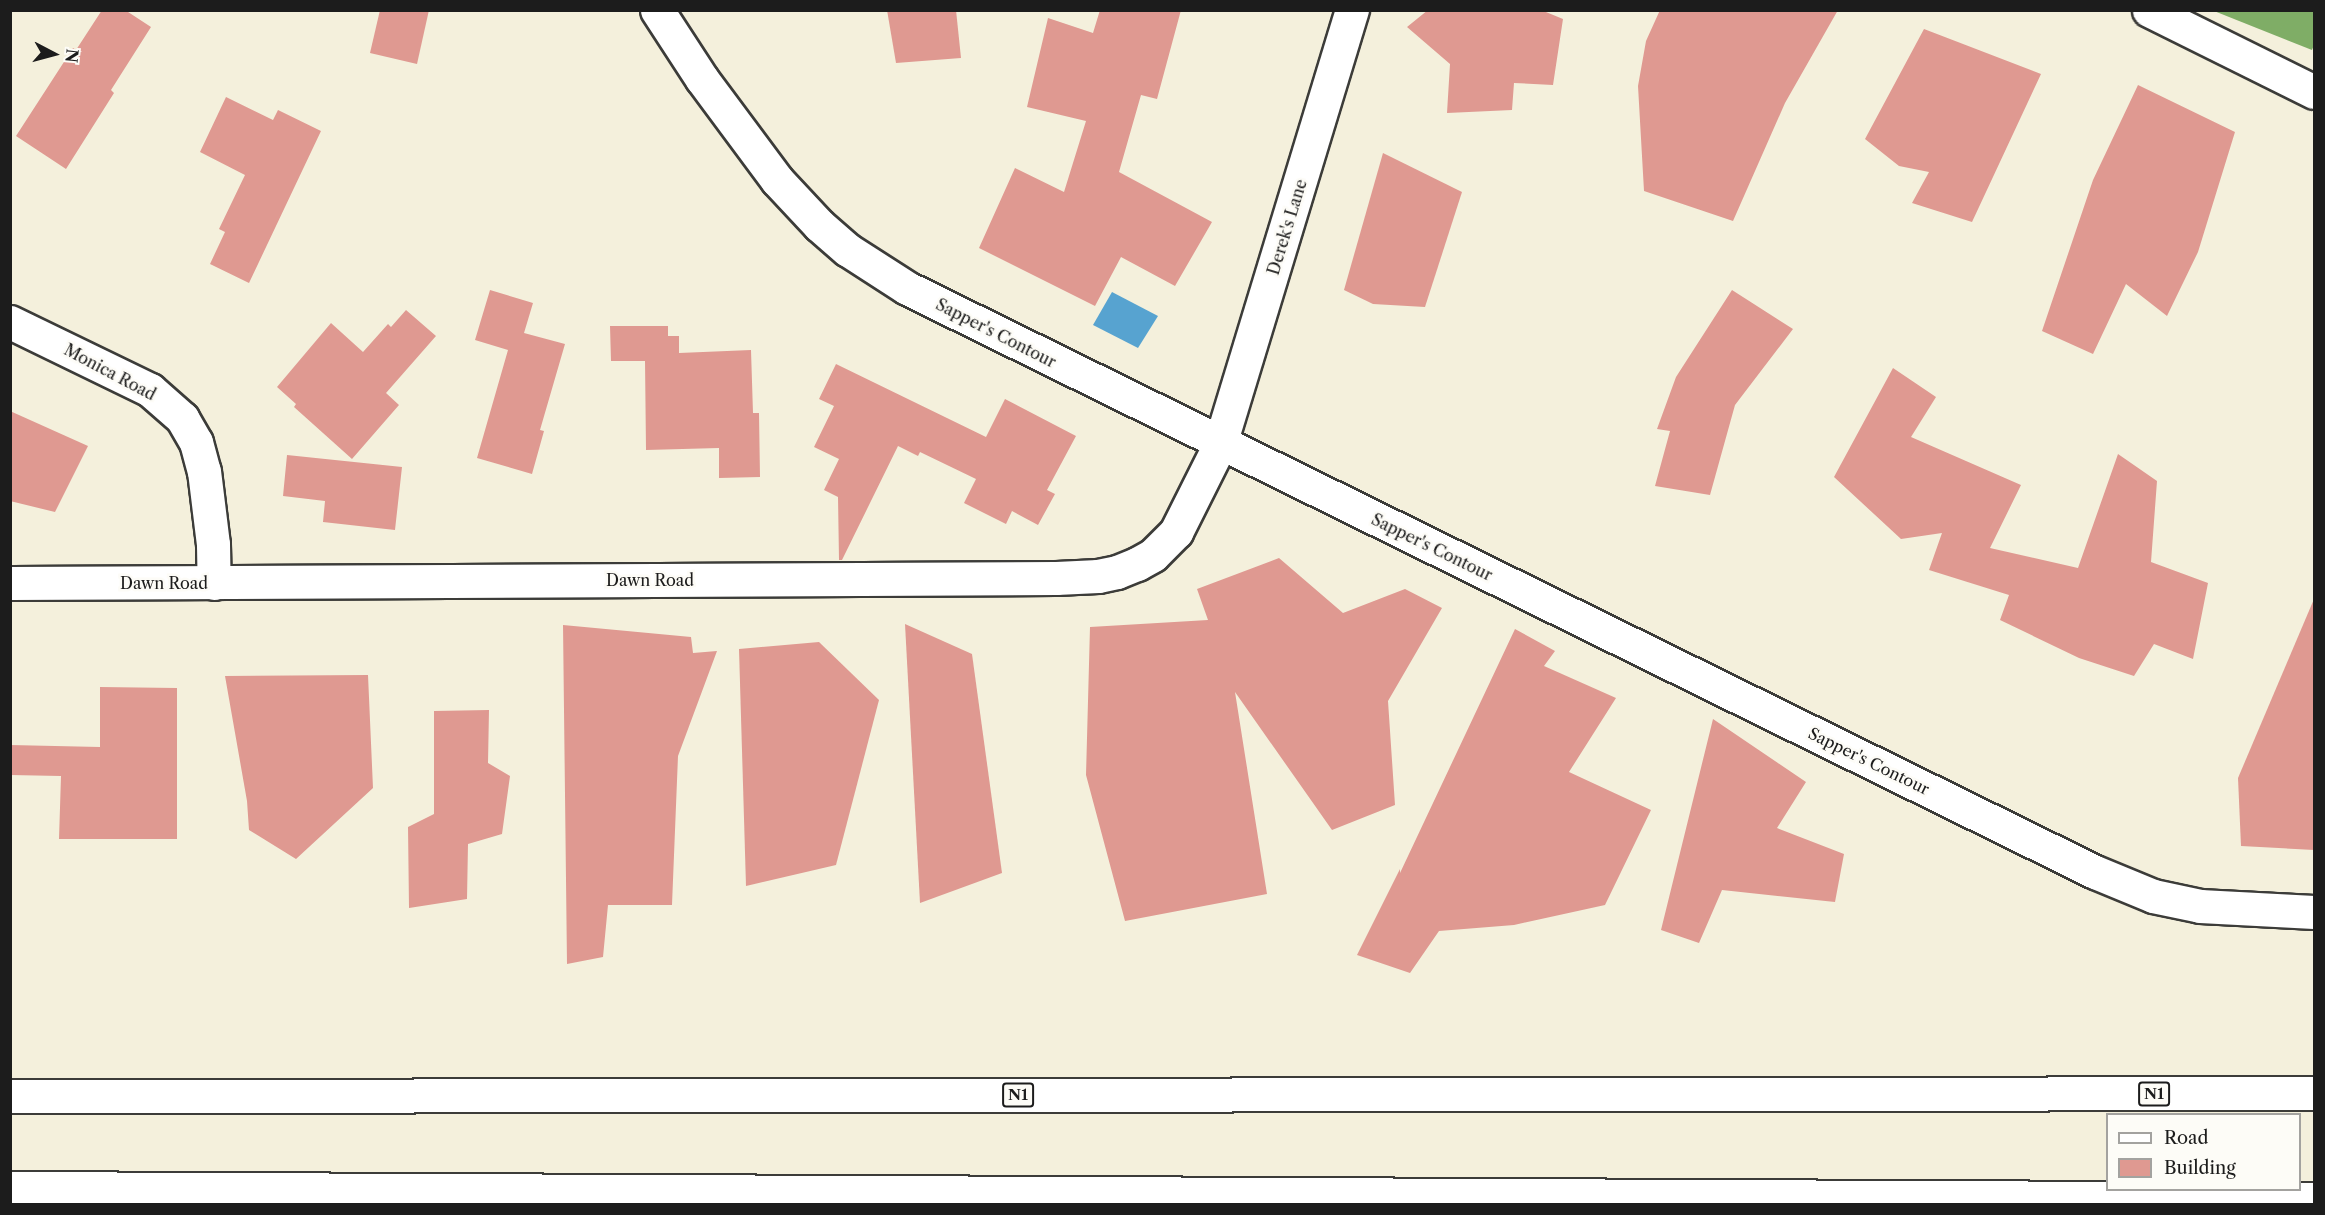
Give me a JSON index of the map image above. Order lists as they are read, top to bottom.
{
  "streets": {
    "main road": [
      "Derek's Lane",
      "Sapper's Contour",
      "Monica Road",
      "Dawn Road",
      "N1"
    ]
  },
  "crossings": [
    ["Derek's Lane", "Sapper's Contour"],
    ["Derek's Lane", "Dawn Road"],
    ["Sapper's Contour", "Dawn Road"],
    ["Monica Road", "Dawn Road"]
  ],
  "legend": ["Road", "Building"],
  "north": "right"
}
